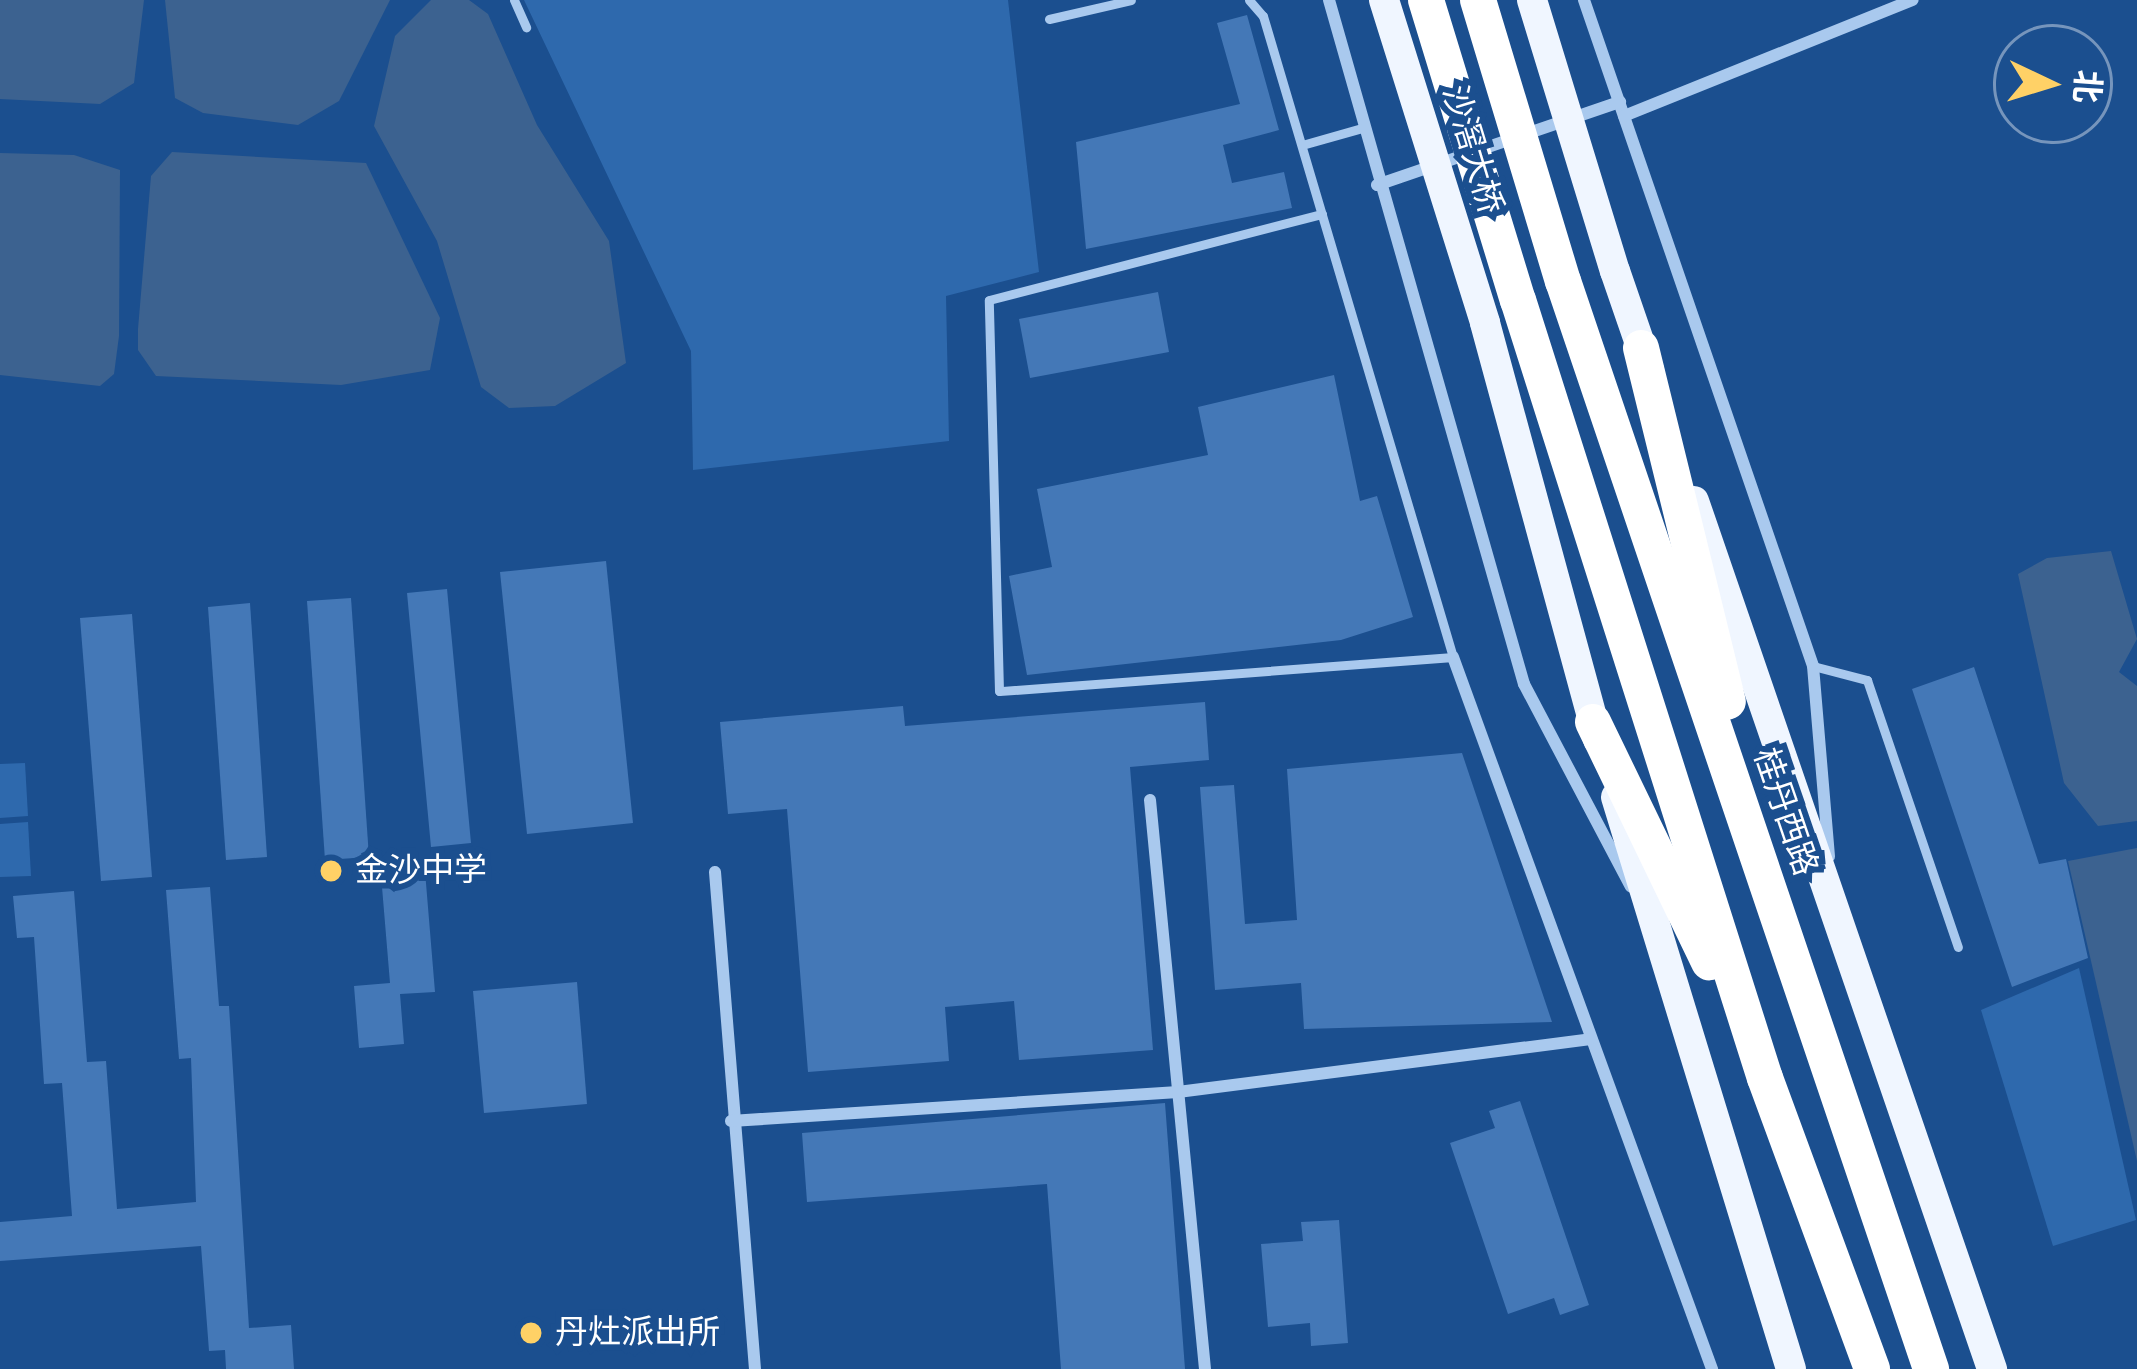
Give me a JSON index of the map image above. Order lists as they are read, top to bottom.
{
  "streets": {
    "highway": ["沙滘大桥", "桂丹西路"]
  },
  "crossings": [
    ["沙滘大桥", "桂丹西路"]
  ],
  "places": ["金沙中学", "丹灶派出所"],
  "north": "right"
}
